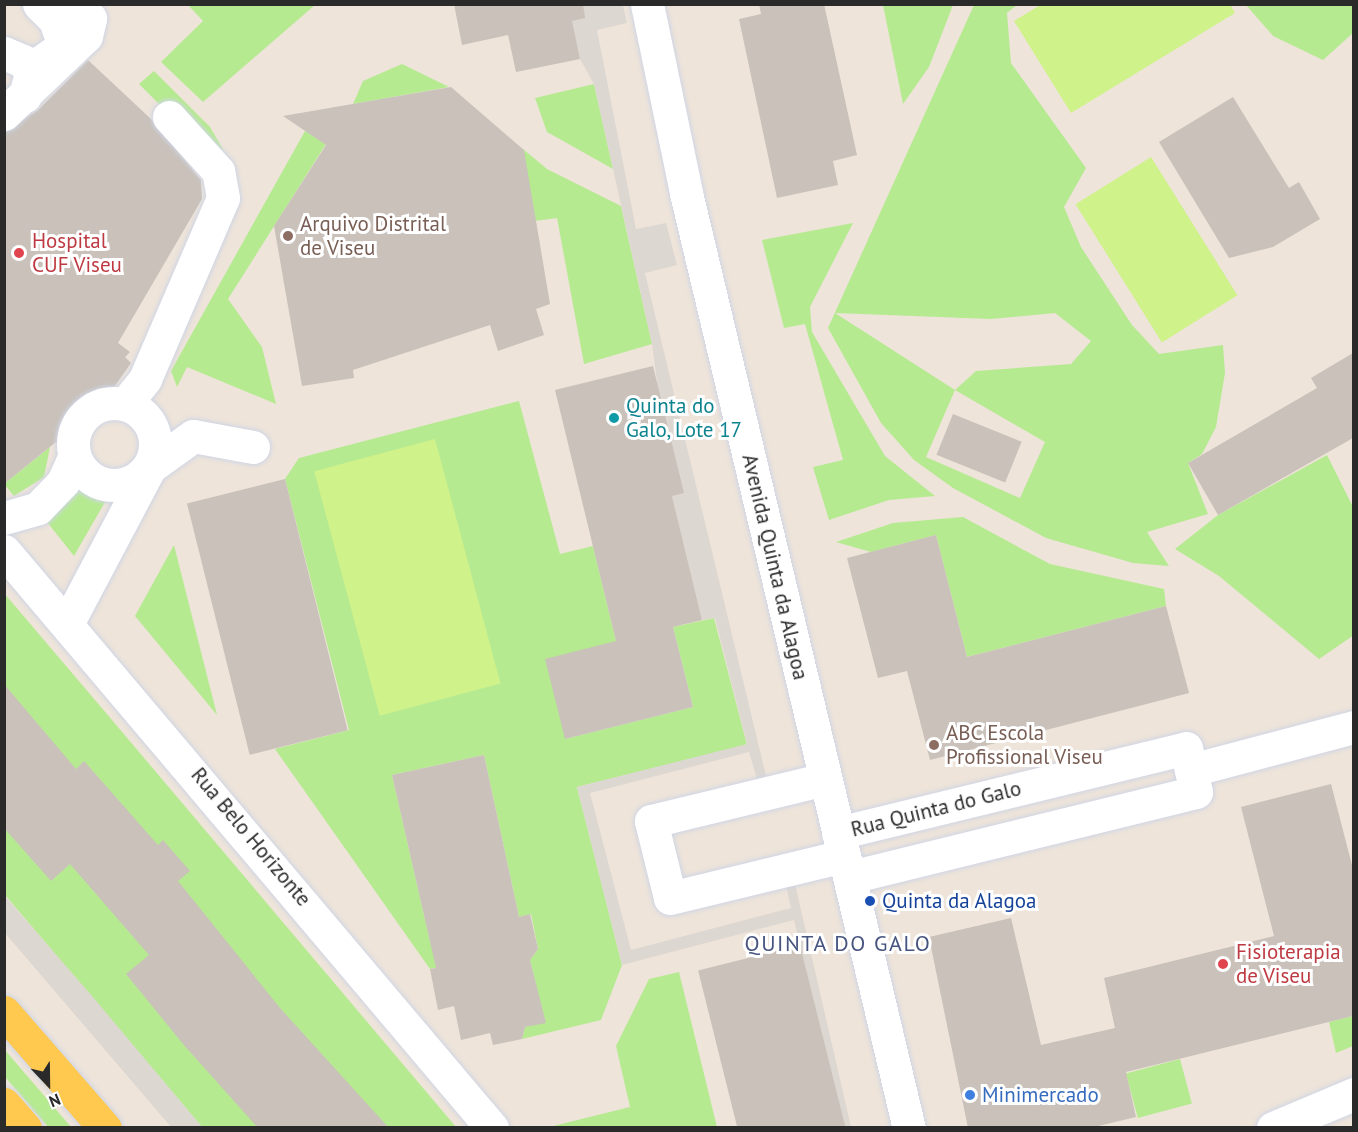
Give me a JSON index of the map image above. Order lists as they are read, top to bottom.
{
  "streets": {
    "street": ["Avenida Quinta da Alagoa", "Rua Quinta do Galo", "Rua Belo Horizonte"]
  },
  "crossings": [
    ["Avenida Quinta da Alagoa", "Rua Quinta do Galo"]
  ],
  "districts": ["QUINTA DO GALO"],
  "places": [
    "Arquivo Distrital de Viseu",
    "Hospital CUF Viseu",
    "Quinta do Galo, Lote 17",
    "ABC Escola Profissional Viseu",
    "Quinta da Alagoa",
    "Fisioterapia de Viseu",
    "Minimercado"
  ],
  "north": "bottom"
}
